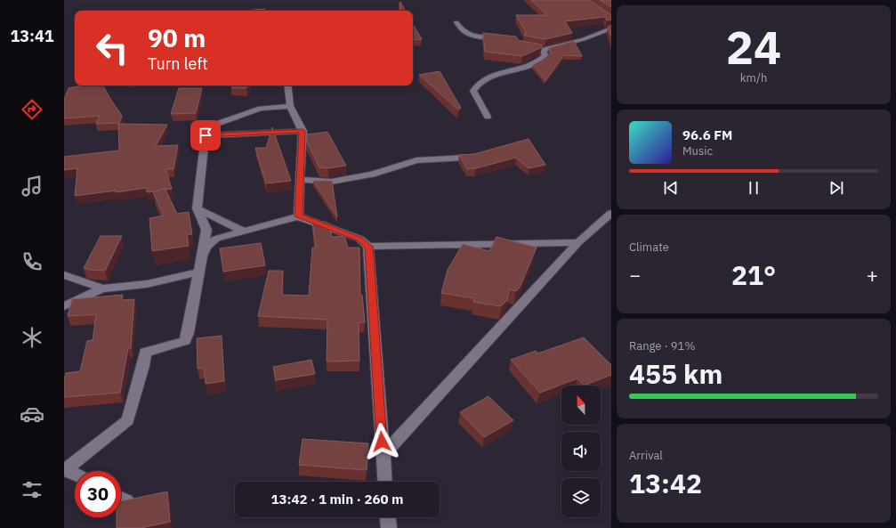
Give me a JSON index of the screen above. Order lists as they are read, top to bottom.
{
  "north": "top",
  "page": {
    "tabs": "13:41",
    "tile": [
      ["24", "km/h"],
      "Climate",
      ["Range · 91%", "455 km"],
      ["Arrival", "13:42"]
    ],
    "turn": ["90 m", "Turn left"],
    "song": ["96.6 FM", "Music"],
    "heat": ["−", "21°", "+"],
    "limit": "30",
    "trip": "13:42 · 1 min · 260 m"
  }
}
